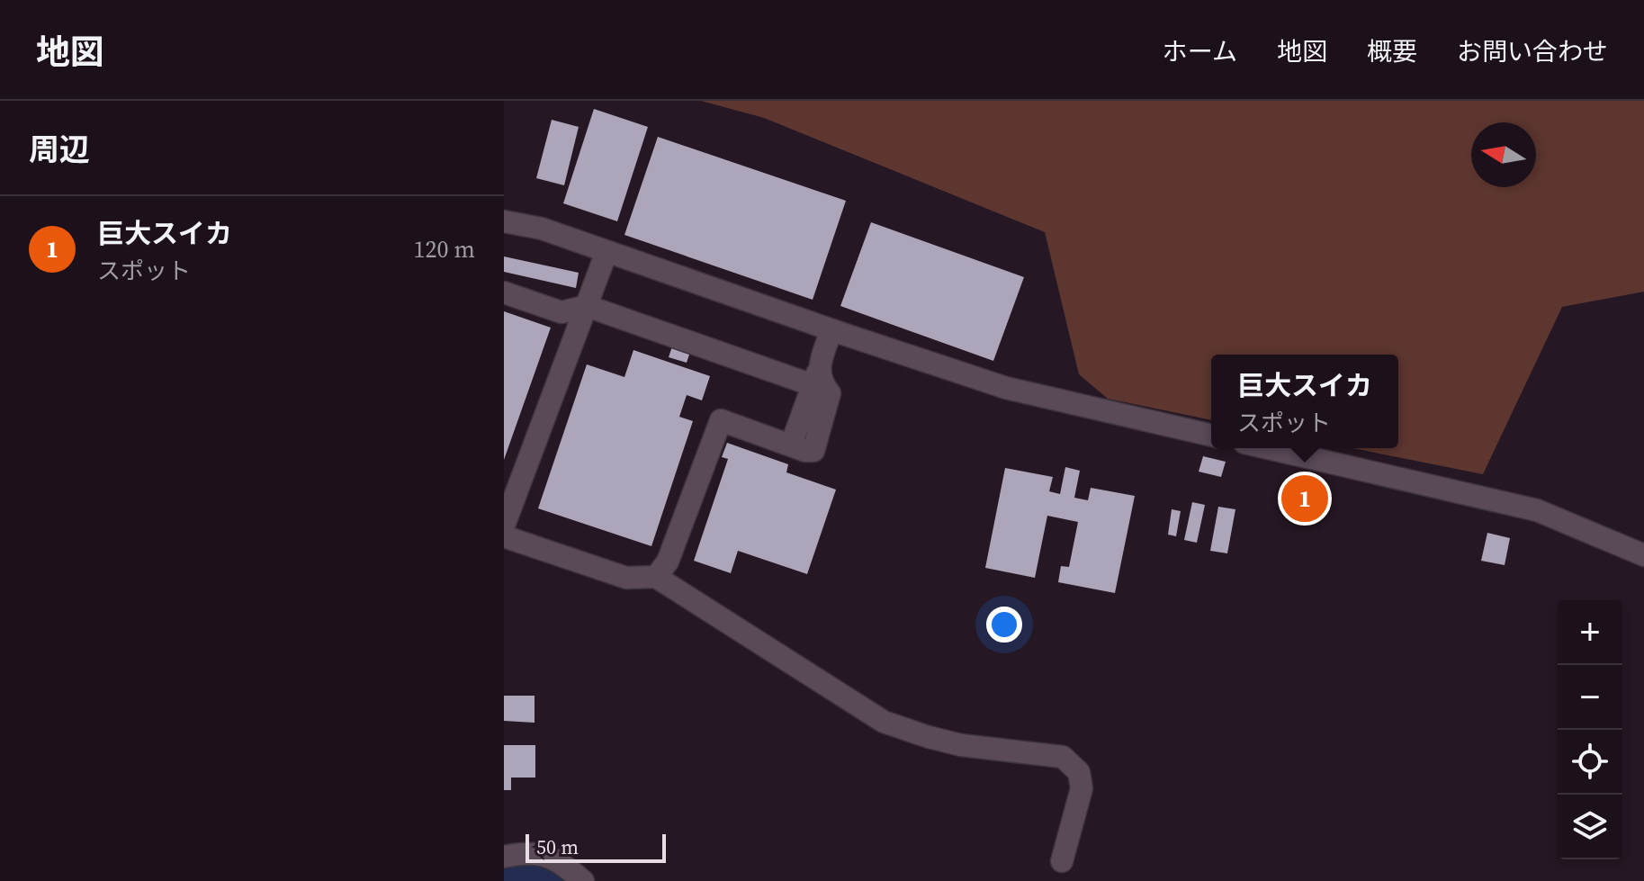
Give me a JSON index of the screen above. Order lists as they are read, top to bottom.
{
  "scale_bar": "50 m",
  "north": "left",
  "page": {
    "header": "地図",
    "nav": [
      "ホーム",
      "地図",
      "概要",
      "お問い合わせ"
    ],
    "heading": "周辺",
    "list": [
      {
        "mark": "1",
        "name": "巨大スイカ",
        "note": "スポット",
        "value": "120 m"
      }
    ],
    "popup": ["巨大スイカ", "スポット"],
    "pins": "1",
    "map_buttons": ["+", "−"],
    "scale": "50 m"
  }
}
